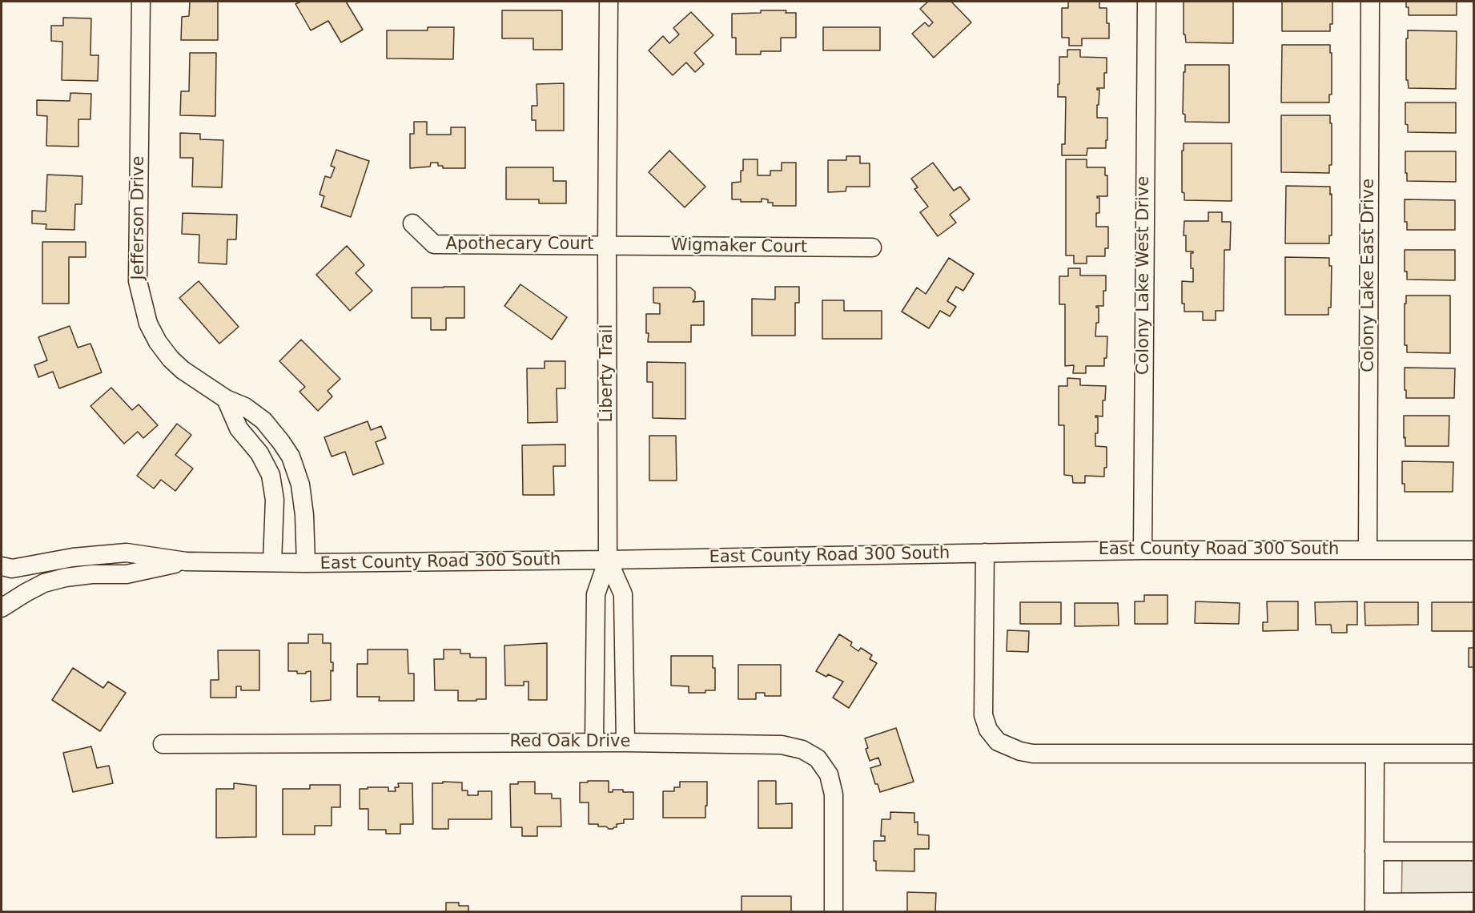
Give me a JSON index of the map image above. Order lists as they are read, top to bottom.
{
  "streets": {
    "street": [
      "Jefferson Drive",
      "Apothecary Court",
      "Wigmaker Court",
      "Colony Lake West Drive",
      "Colony Lake East Drive",
      "Liberty Trail",
      "East County Road 300 South",
      "Red Oak Drive"
    ]
  },
  "crossings": [
    ["Jefferson Drive", "East County Road 300 South"],
    ["Apothecary Court", "Wigmaker Court"],
    ["Apothecary Court", "Liberty Trail"],
    ["Wigmaker Court", "Liberty Trail"],
    ["Colony Lake West Drive", "East County Road 300 South"],
    ["Colony Lake East Drive", "East County Road 300 South"],
    ["Liberty Trail", "East County Road 300 South"],
    ["Liberty Trail", "Red Oak Drive"]
  ]
}
